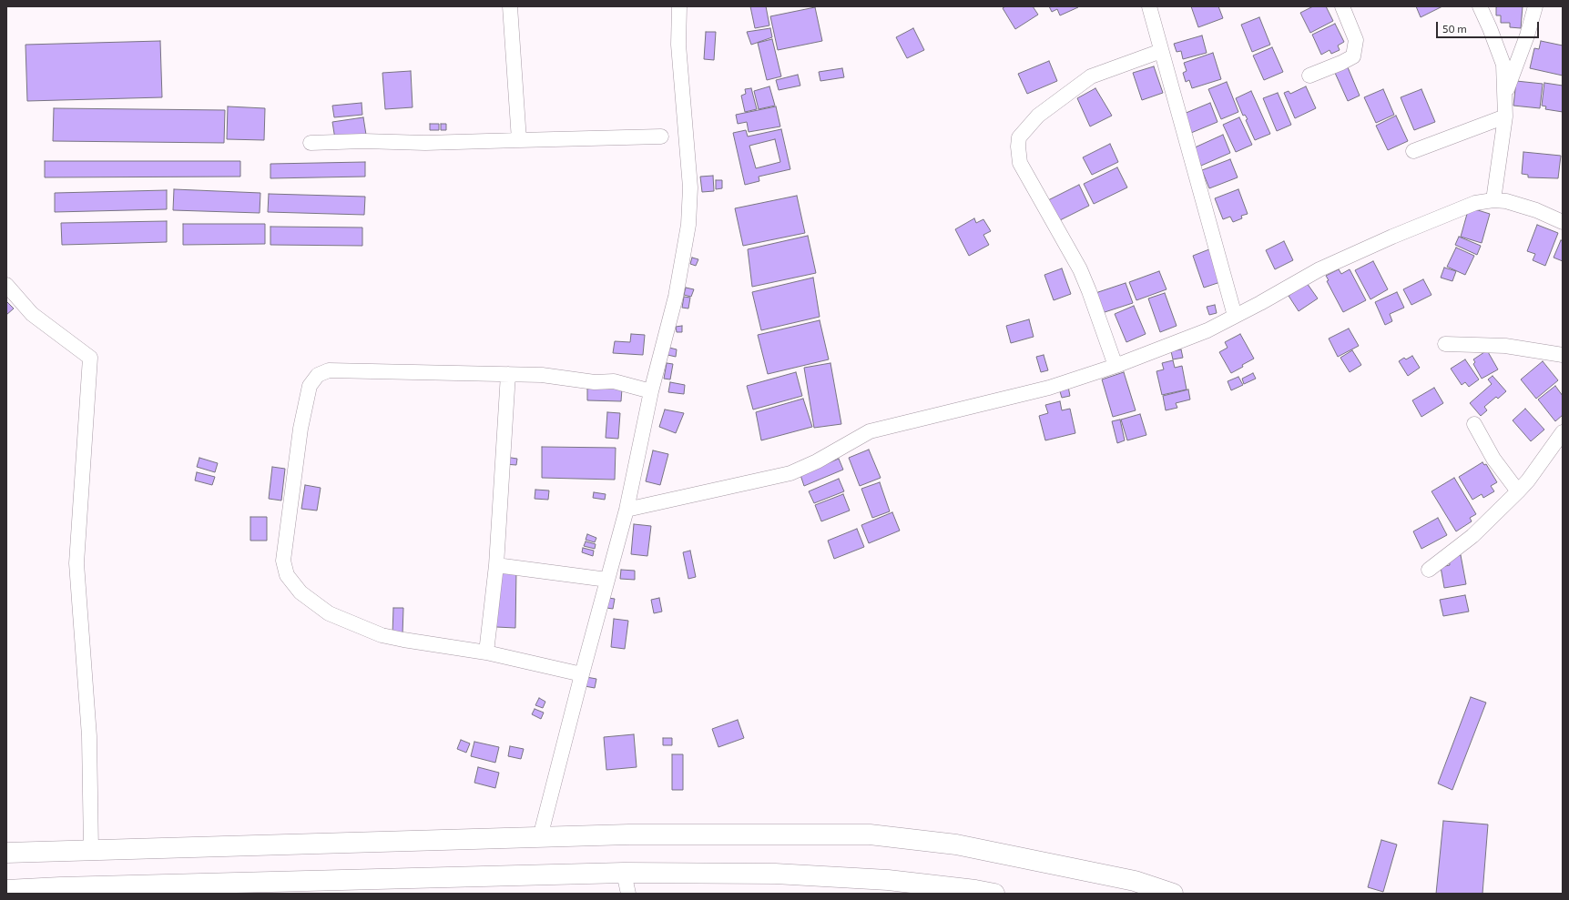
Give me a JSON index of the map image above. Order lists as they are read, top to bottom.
{
  "scale_bar": "50 m"
}
